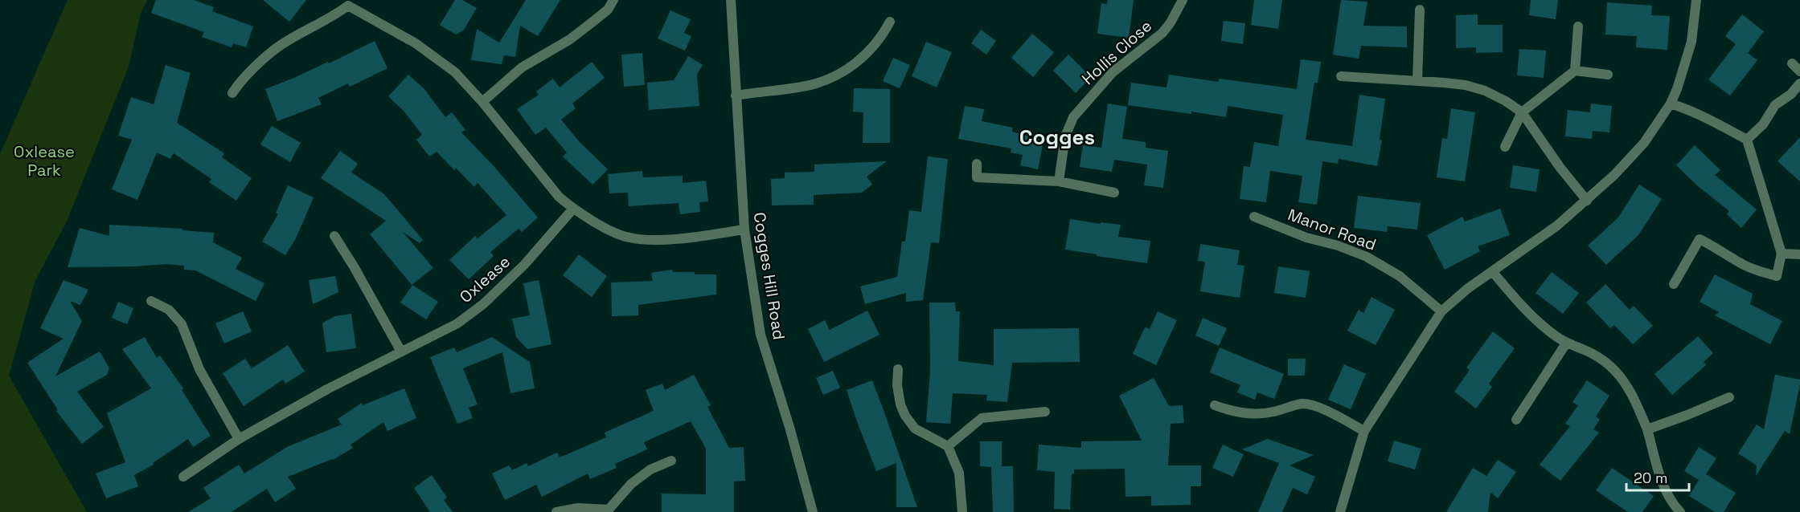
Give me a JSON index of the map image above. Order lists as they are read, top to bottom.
{
  "streets": {
    "street": [
      "Hollis Close",
      "Manor Road",
      "Cogges Hill Road",
      "Oxlease"
    ]
  },
  "districts": ["Cogges"],
  "parks": ["Oxlease Park"],
  "scale_bar": "20 m"
}
